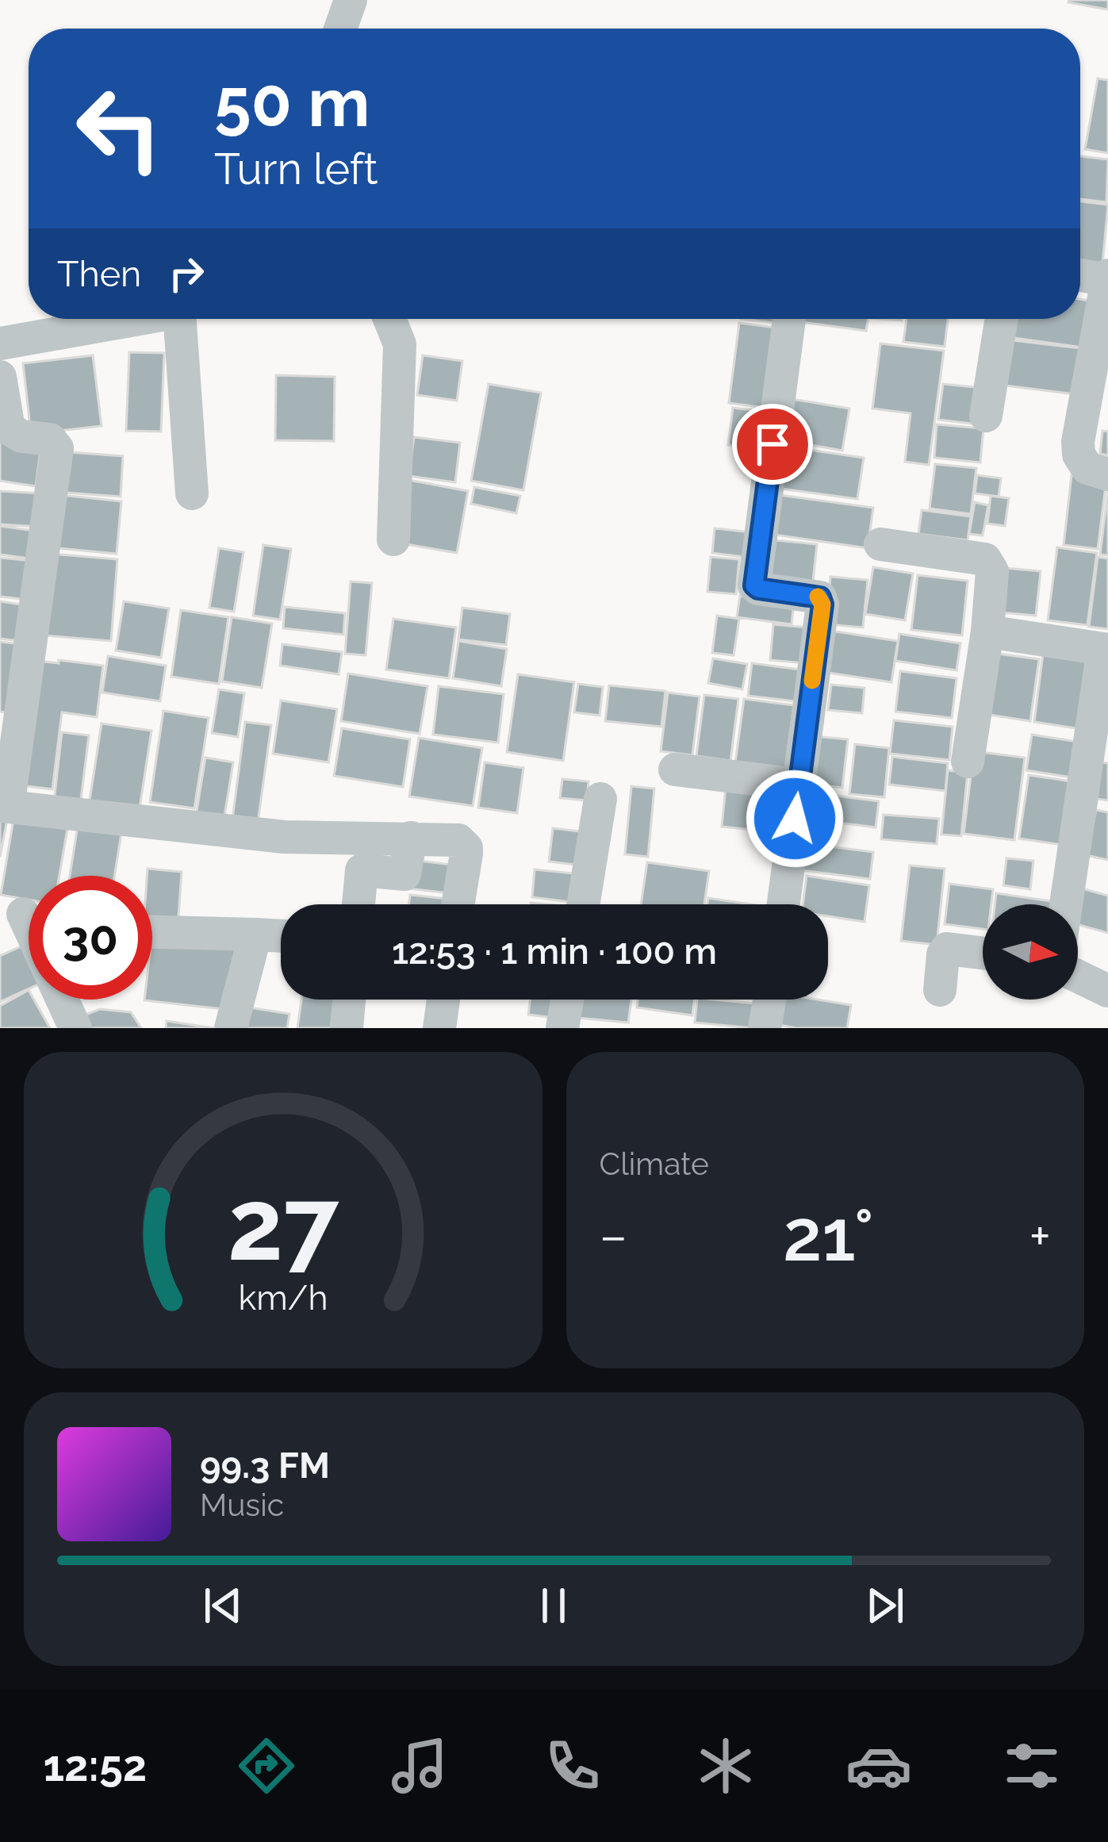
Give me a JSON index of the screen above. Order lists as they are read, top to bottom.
{
  "north": "right",
  "page": {
    "turn": ["50 m", "Turn left"],
    "then": "Then",
    "limit": "30",
    "trip": "12:53 · 1 min · 100 m",
    "tile": "Climate",
    "heat": ["−", "21°", "+"],
    "song": ["99.3 FM", "Music"],
    "tabs": "12:52",
    "gauge": ["27", "km/h"]
  }
}
